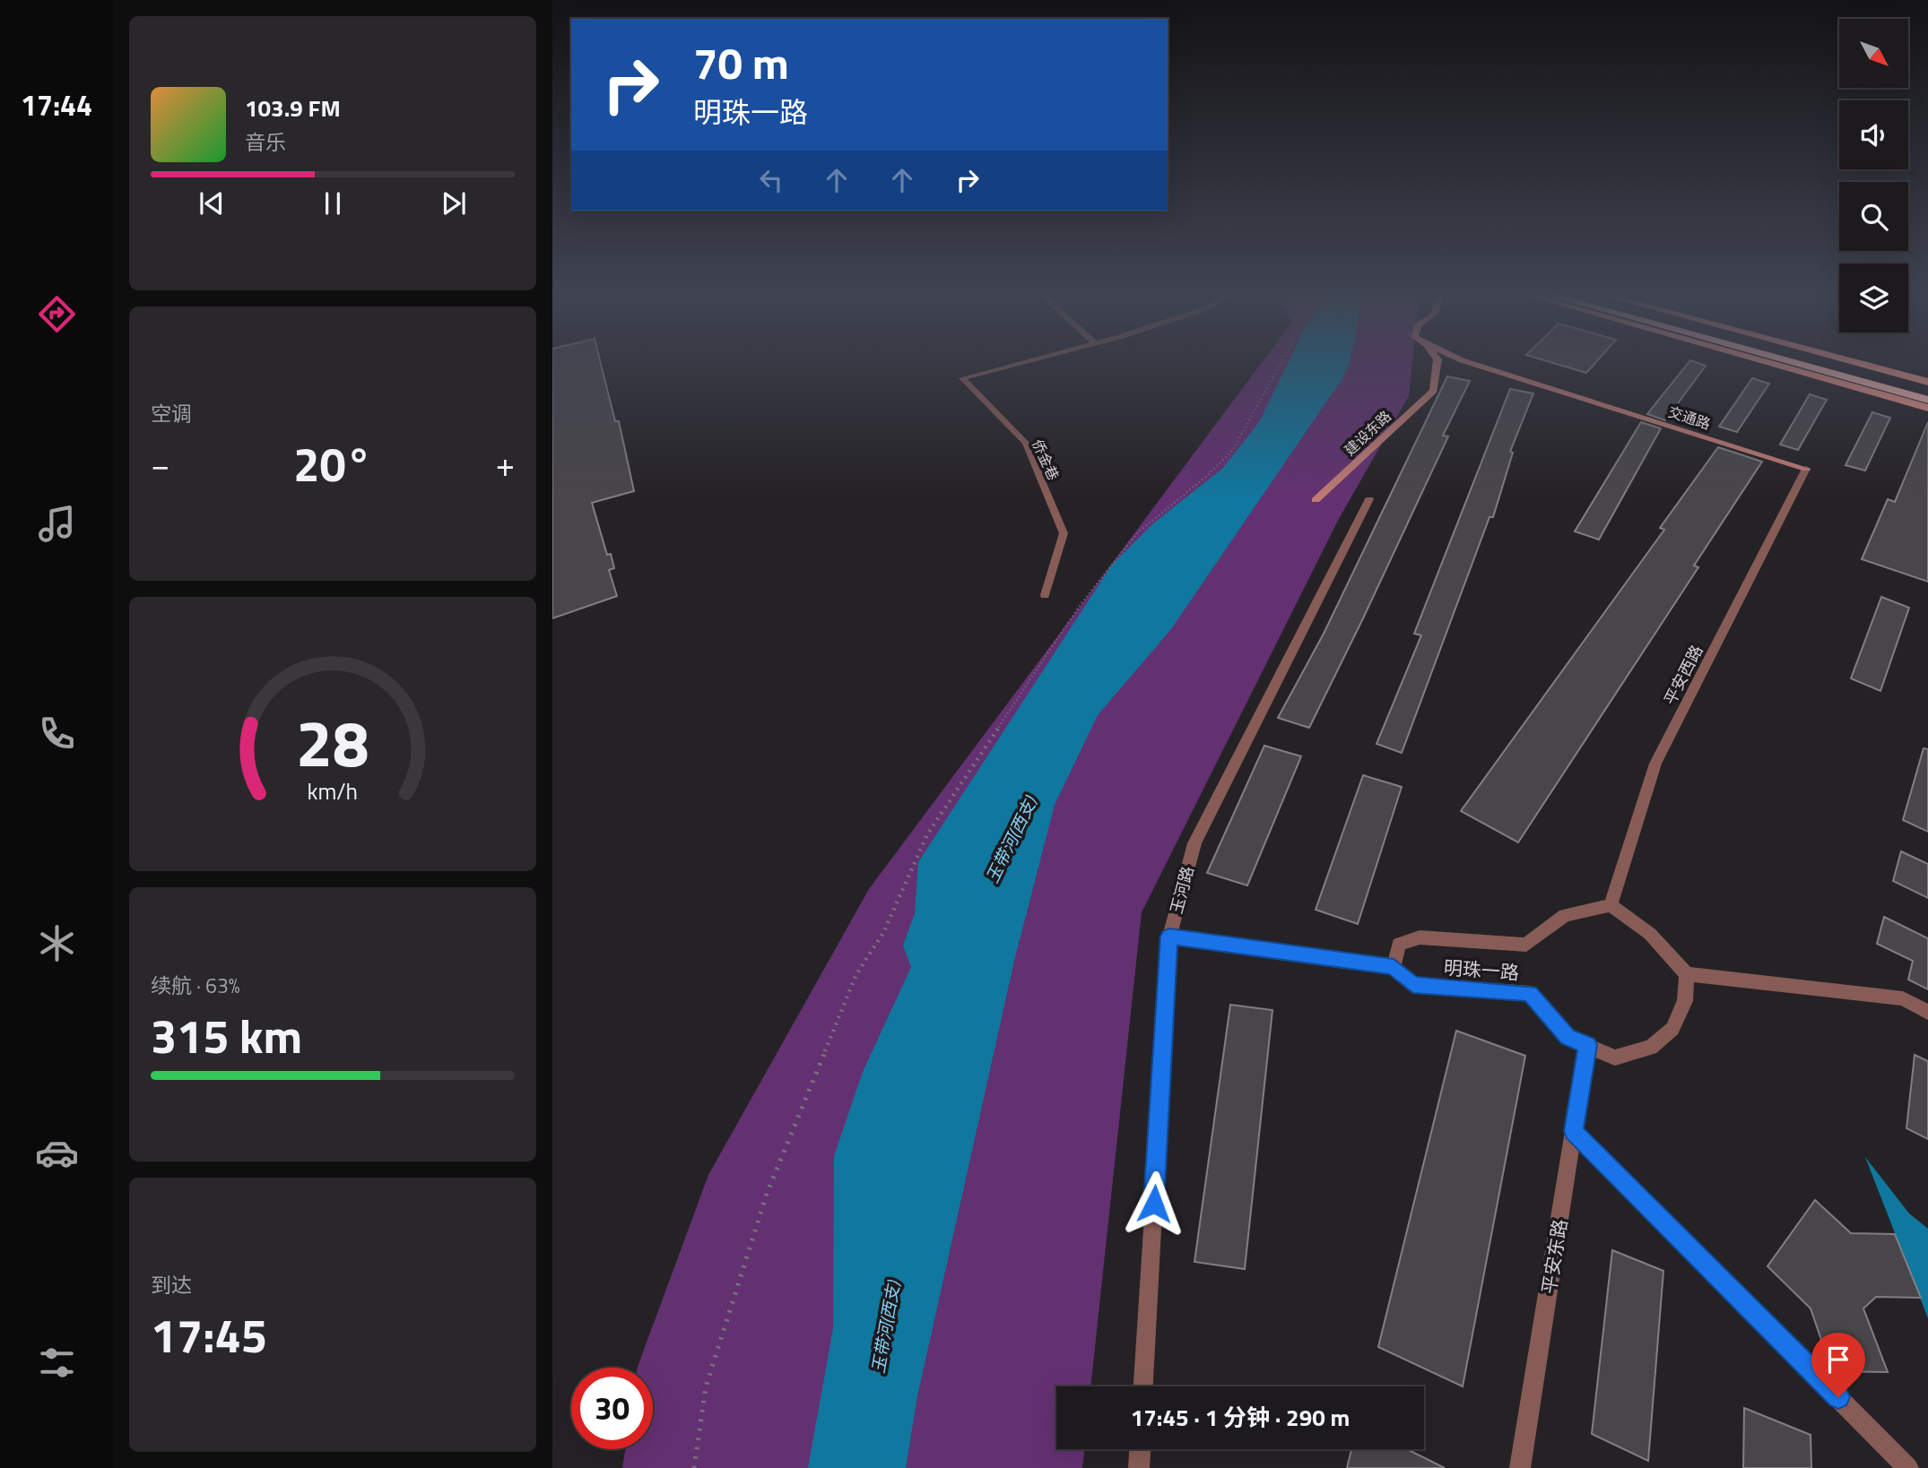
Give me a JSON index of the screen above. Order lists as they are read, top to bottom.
{
  "streets": {
    "street": [
      "交通路",
      "建设东路",
      "平安西路",
      "玉河路",
      "明珠一路",
      "平安东路"
    ],
    "lane": ["侨金巷"]
  },
  "crossings": [
    ["交通路", "平安西路"],
    ["平安西路", "明珠一路"],
    ["玉河路", "明珠一路"],
    ["明珠一路", "平安东路"]
  ],
  "water": ["玉带河(西支)"],
  "north": "bottom right",
  "page": {
    "tabs": "17:44",
    "turn": ["70 m", "明珠一路"],
    "song": ["103.9 FM", "音乐"],
    "tile": [
      "空调",
      ["续航 · 63%", "315 km"],
      ["到达", "17:45"]
    ],
    "heat": ["−", "20°", "+"],
    "limit": "30",
    "trip": "17:45 · 1 分钟 · 290 m",
    "gauge": ["28", "km/h"]
  }
}
